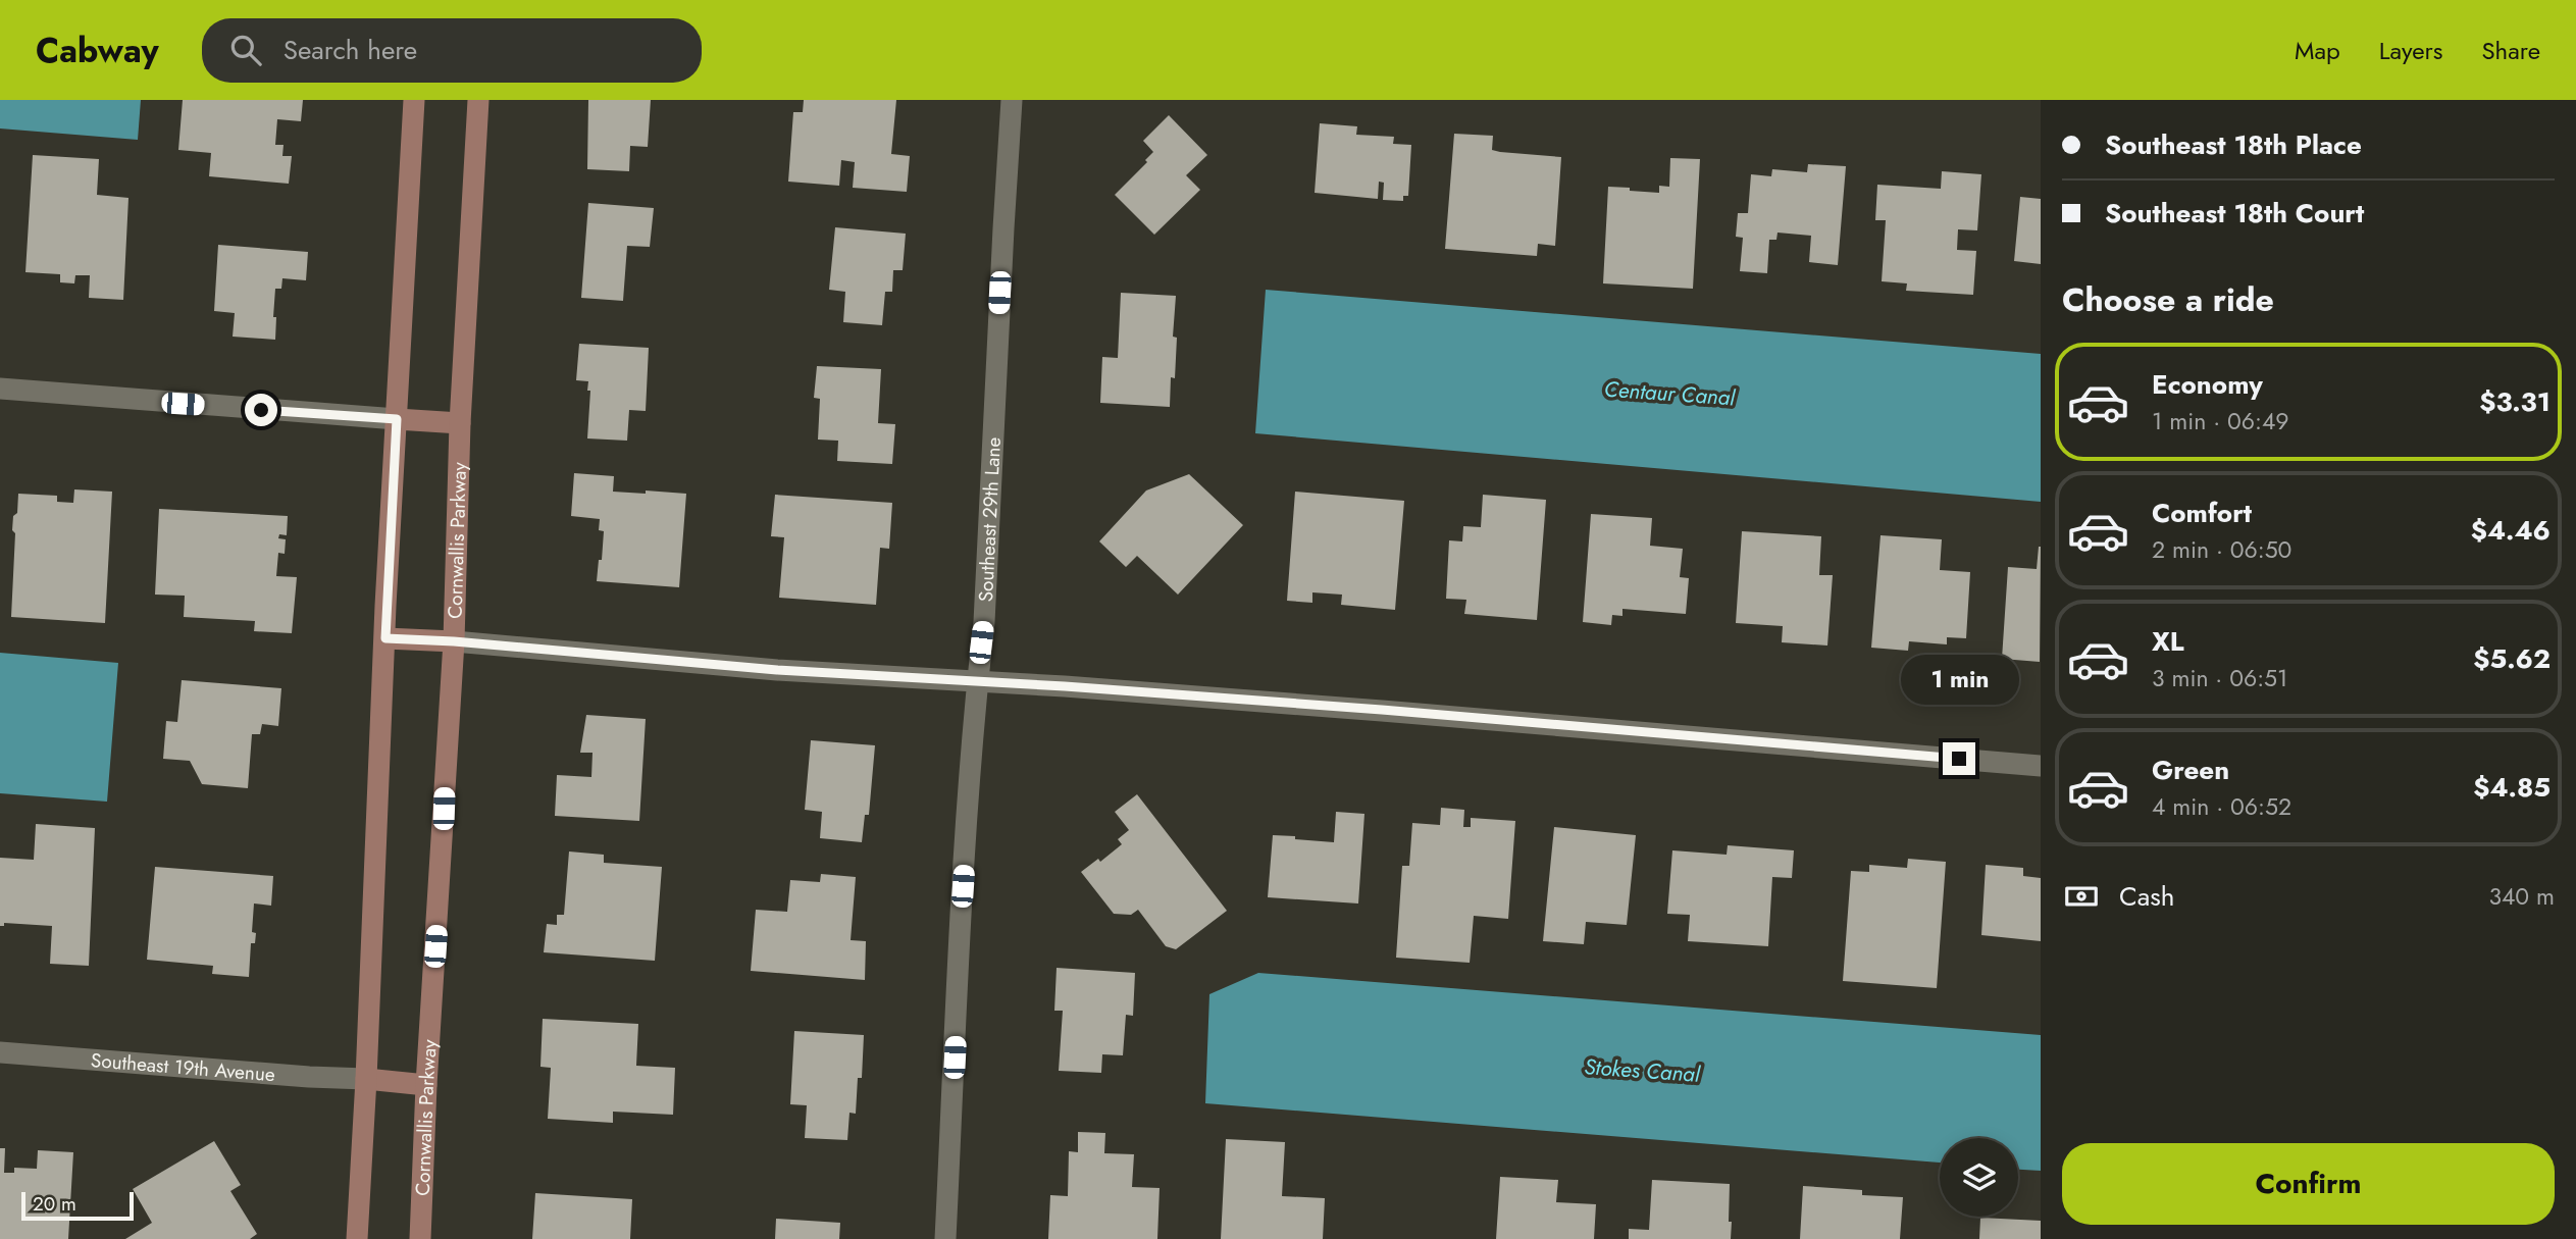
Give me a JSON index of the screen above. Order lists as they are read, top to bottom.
{
  "streets": {
    "street": ["Southeast 29th Lane", "Cornwallis Parkway", "Southeast 19th Avenue"]
  },
  "water": ["Centaur Canal", "Stokes Canal"],
  "scale_bar": "20 m",
  "page": {
    "header": "Cabway",
    "search": "Search here",
    "nav": ["Map", "Layers", "Share"],
    "banner": ["Southeast 18th Place", "Southeast 18th Court"],
    "heading": "Choose a ride",
    "list": [
      {
        "name": "Economy",
        "note": "1 min · 06:49",
        "value": "$3.31"
      },
      {
        "name": "Comfort",
        "note": "2 min · 06:50",
        "value": "$4.46"
      },
      {
        "name": "XL",
        "note": "3 min · 06:51",
        "value": "$5.62"
      },
      {
        "name": "Green",
        "note": "4 min · 06:52",
        "value": "$4.85"
      }
    ],
    "bubble": "1 min",
    "pay": ["Cash", "340 m"],
    "buttons": "Confirm",
    "scale": "20 m"
  }
}
